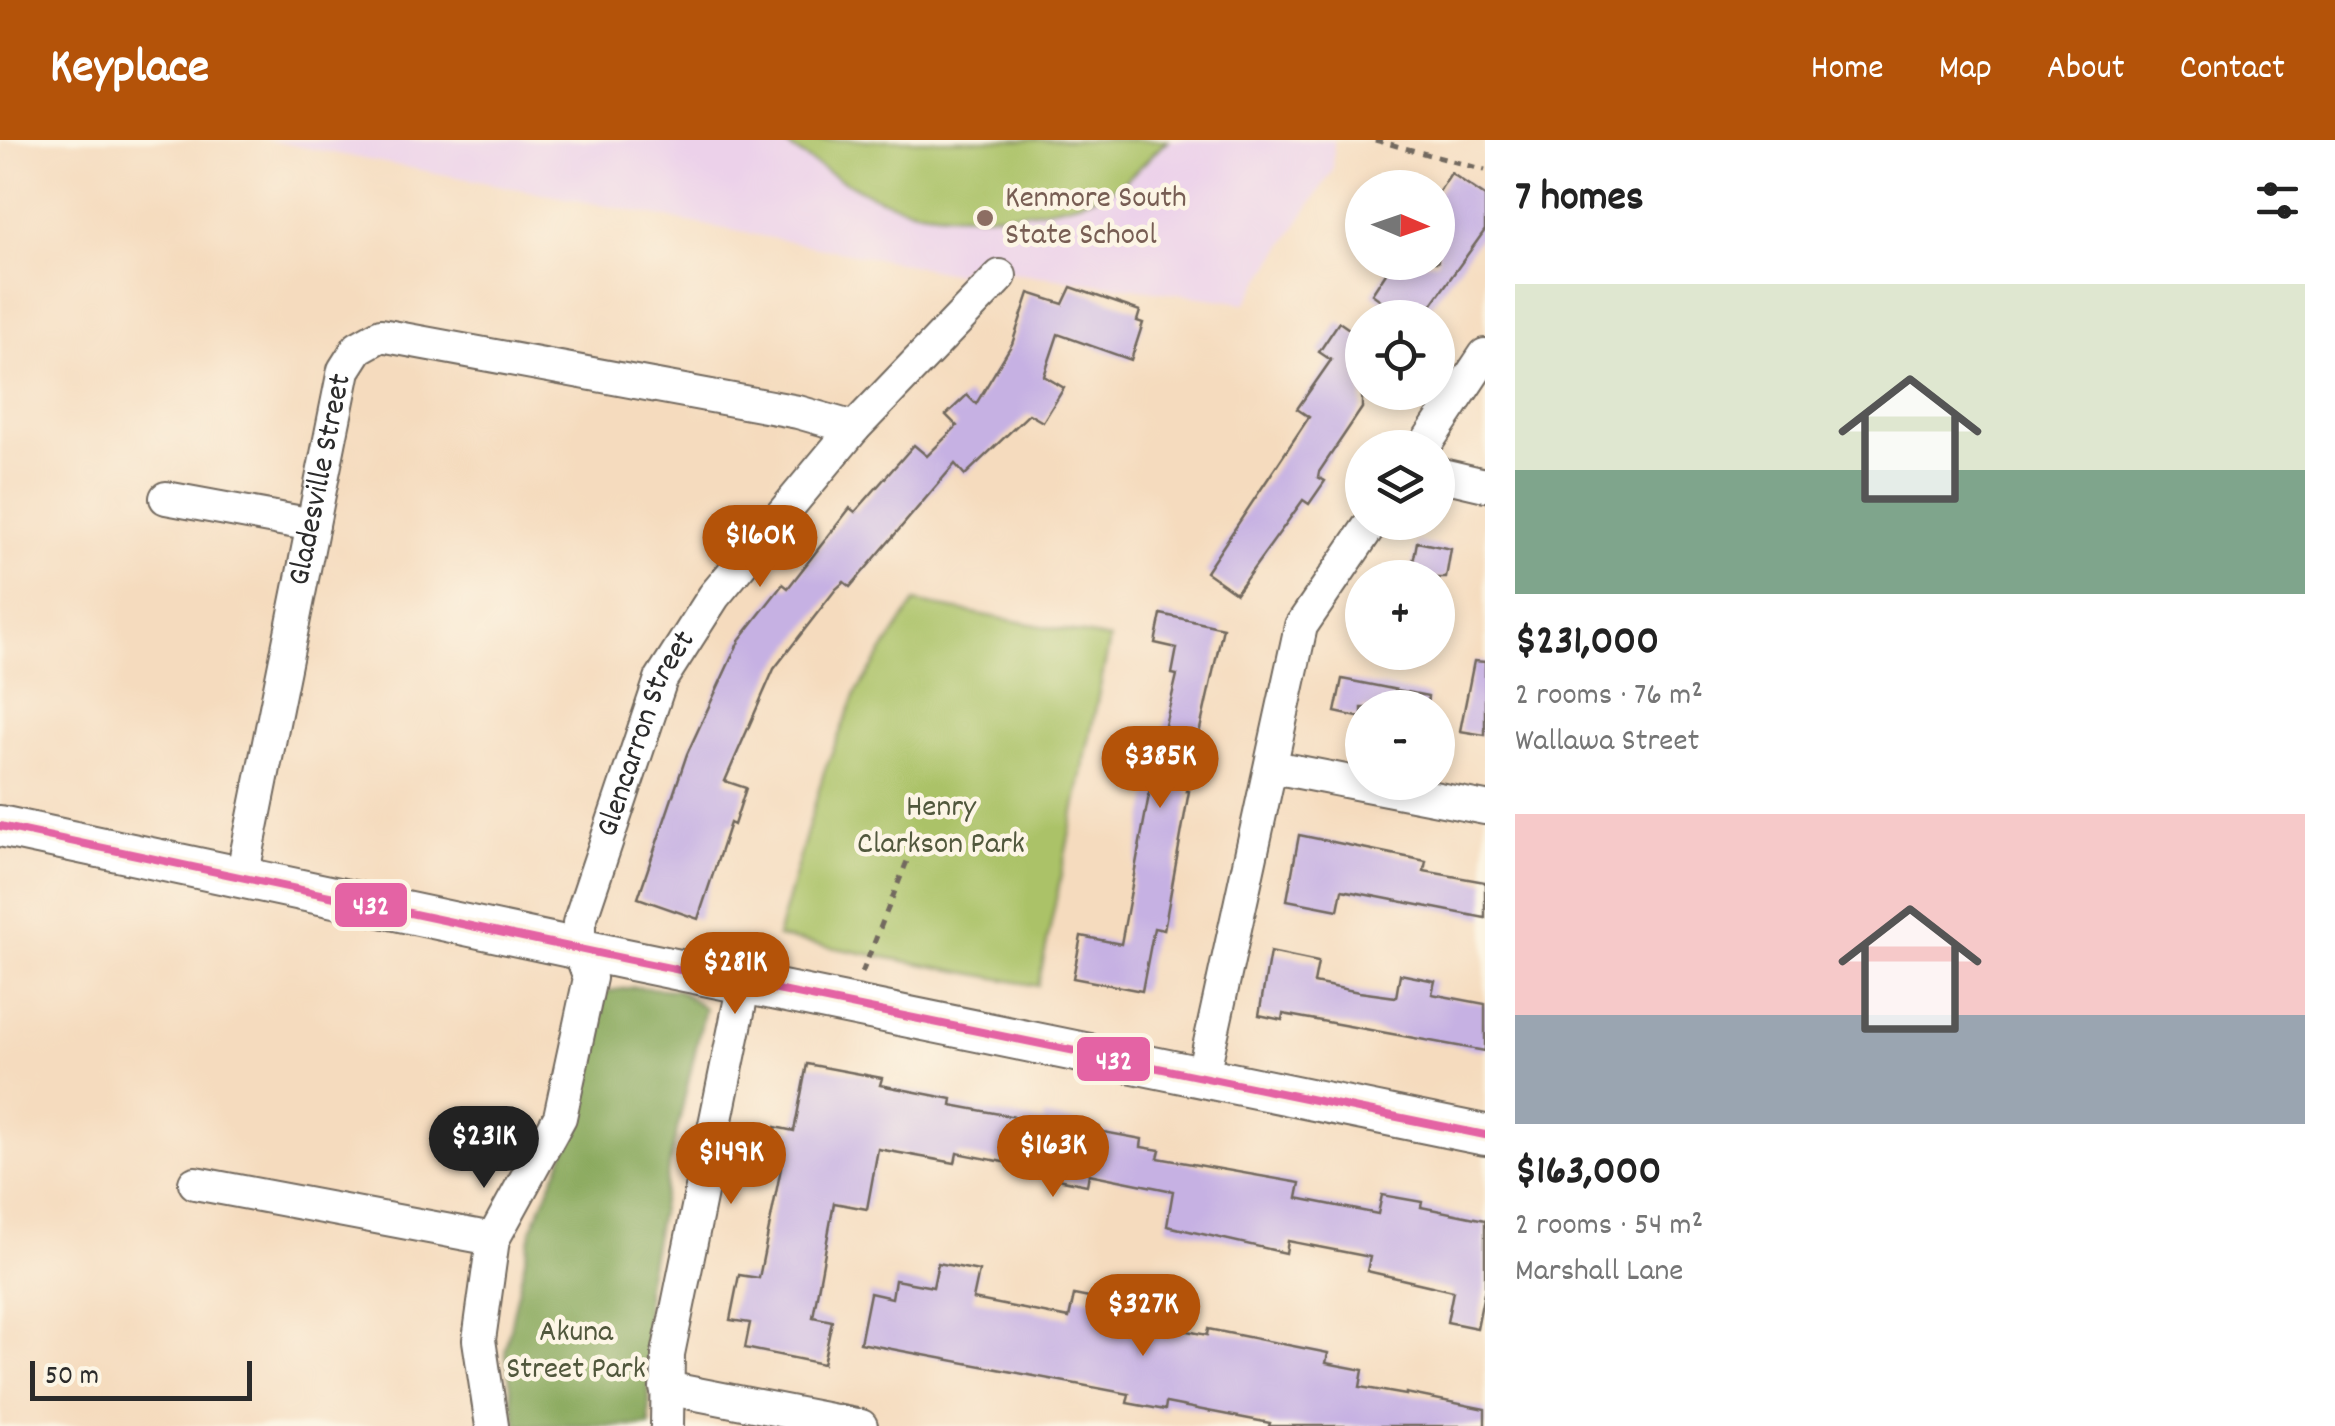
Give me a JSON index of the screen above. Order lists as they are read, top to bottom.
{
  "streets": {
    "street": ["Gladesville Street", "Glencarron Street"]
  },
  "crossings": [
    ["Gladesville Street", "Glencarron Street"]
  ],
  "parks": ["Henry Clarkson Park", "Akuna Street Park"],
  "places": ["Kenmore South State School"],
  "lines": ["transit line 432"],
  "scale_bar": "50 m",
  "north": "right",
  "page": {
    "header": "Keyplace",
    "nav": [
      "Home",
      "Map",
      "About",
      "Contact"
    ],
    "heading": "7 homes",
    "map_buttons": ["+", "−"],
    "list": [
      {
        "name": "$231,000",
        "note": "2 rooms · 76 m² · Wallawa Street"
      },
      {
        "name": "$163,000",
        "note": "2 rooms · 54 m² · Marshall Lane"
      }
    ],
    "price": [
      "$160K",
      "$385K",
      "$281K",
      "$231K",
      "$163K",
      "$149K",
      "$327K"
    ],
    "scale": "50 m"
  }
}
